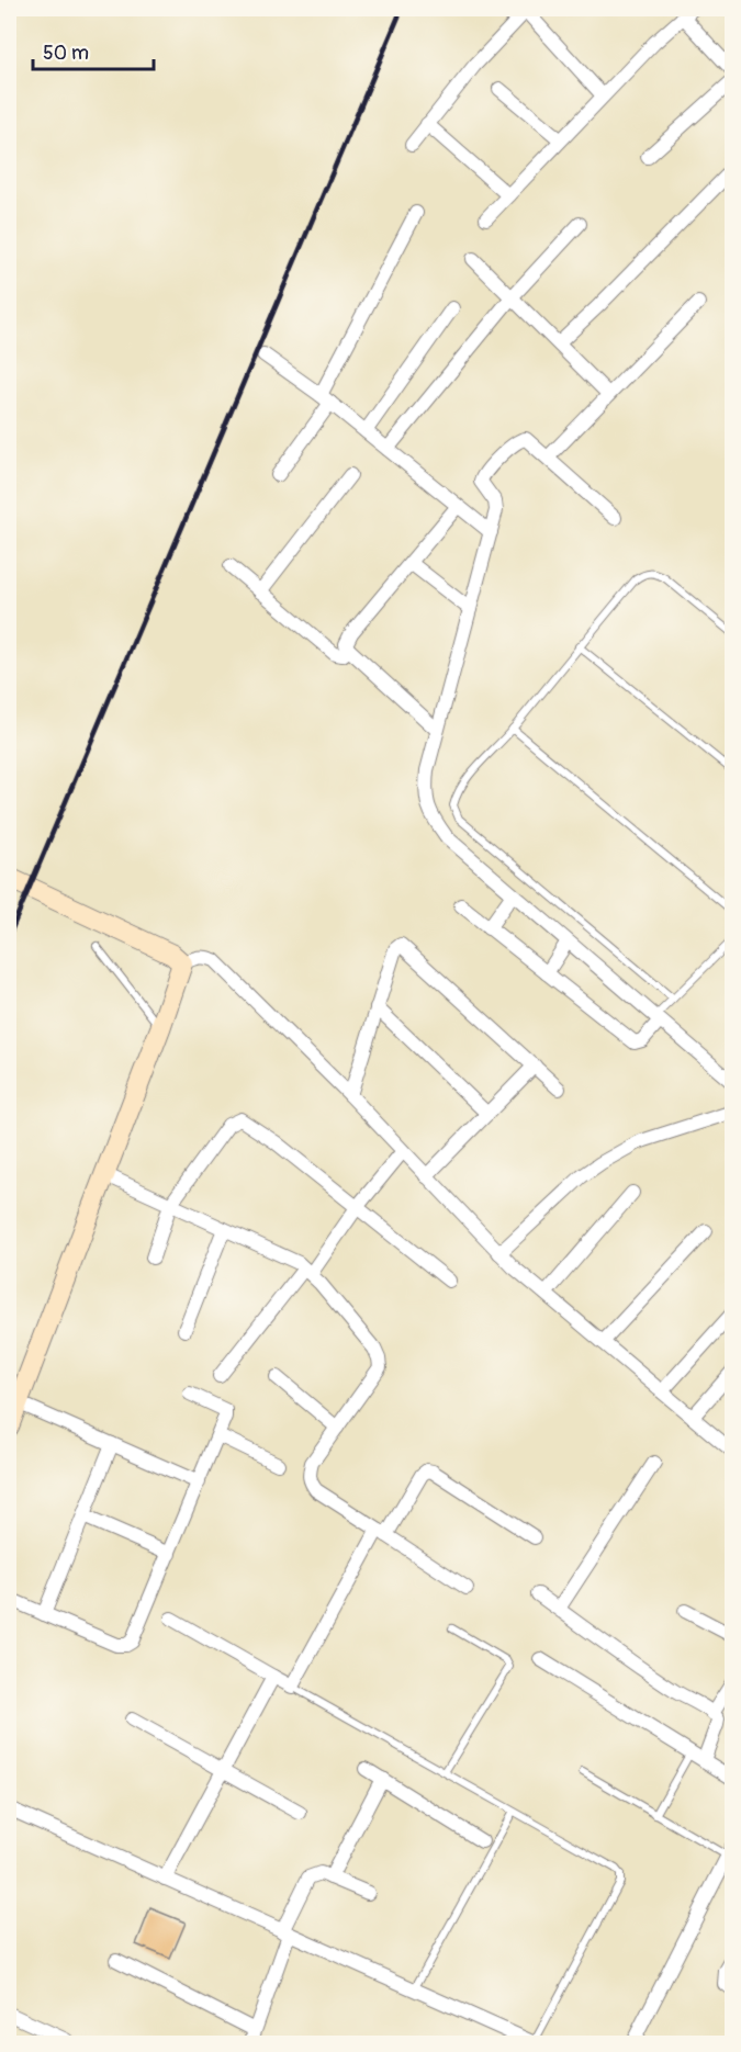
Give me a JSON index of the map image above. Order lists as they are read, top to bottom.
{
  "scale_bar": "50 m"
}
